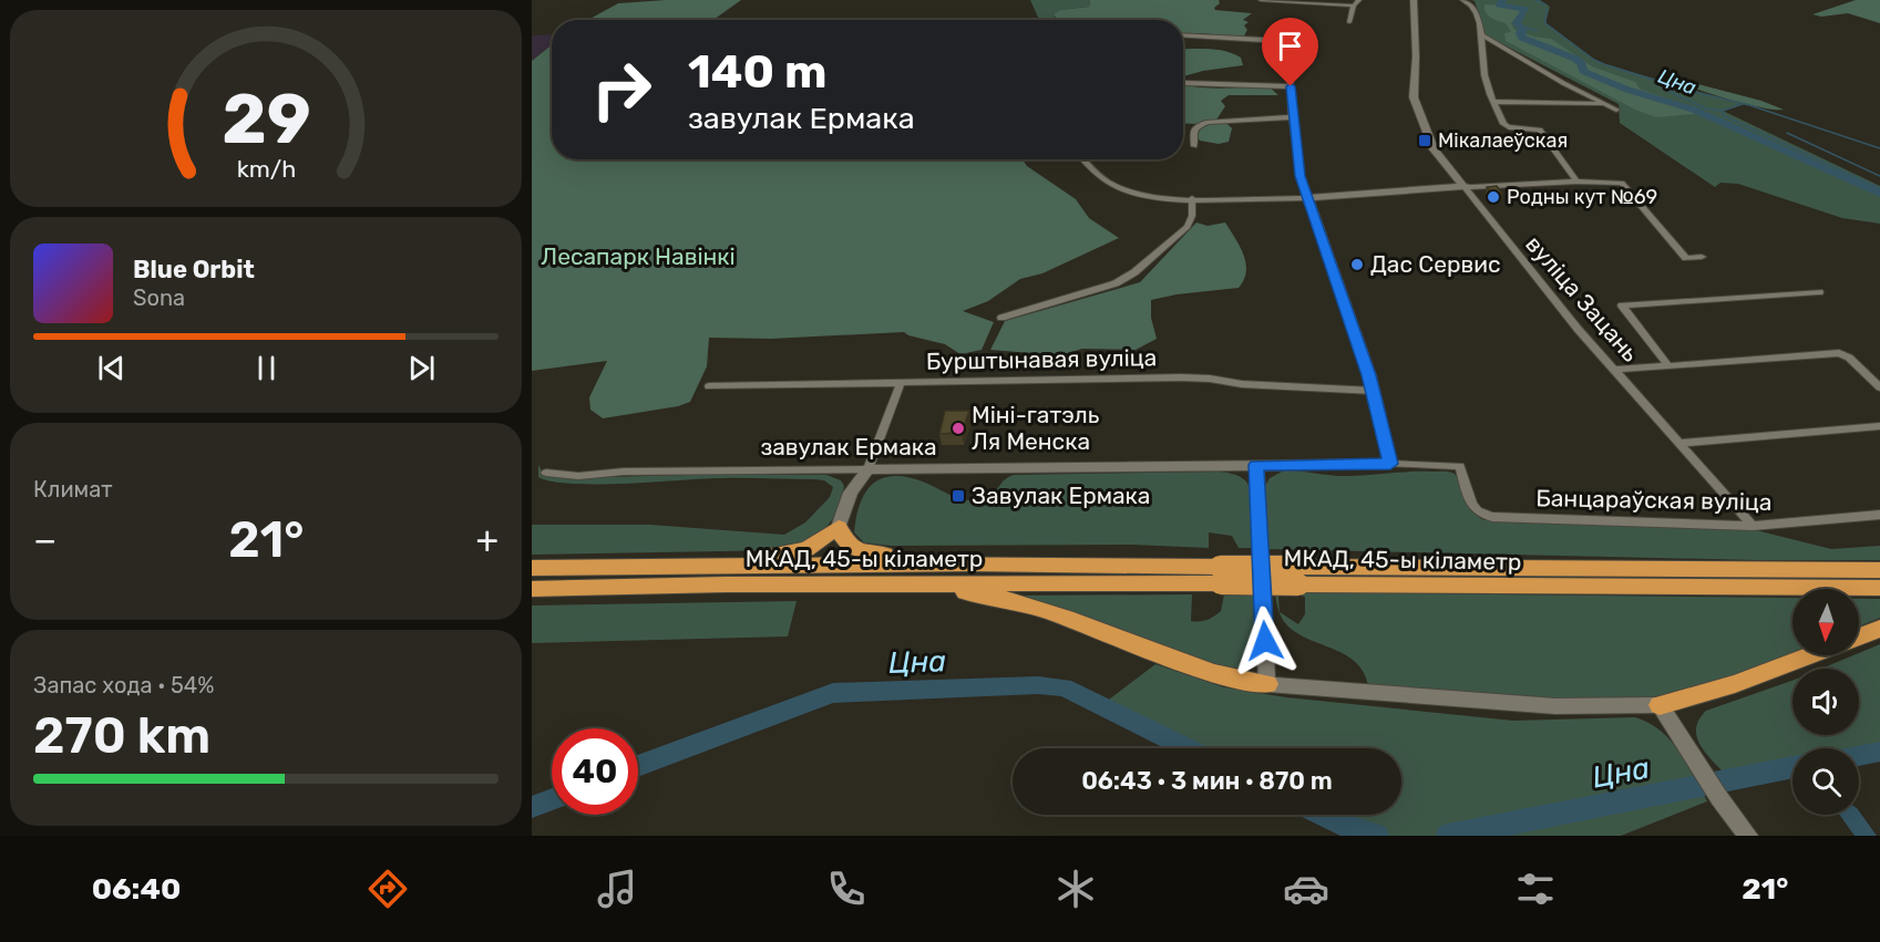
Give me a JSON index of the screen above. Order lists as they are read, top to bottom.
{
  "streets": {
    "highway": ["МКАД, 45-ы кіламетр"],
    "street": [
      "вуліца Зацань",
      "Бурштынавая вуліца",
      "завулак Ермака",
      "Банцараўская вуліца"
    ]
  },
  "crossings": [
    ["вуліца Зацань", "Банцараўская вуліца"],
    ["завулак Ермака", "Банцараўская вуліца"]
  ],
  "water": ["Цна"],
  "parks": ["Лесапарк Навінкі"],
  "places": {
    "transit": ["Мікалаеўская", "Завулак Ермака"],
    "other": ["Родны кут №69", "Дас Сервис", "Міні-гатэль Ля Менска"]
  },
  "north": "bottom",
  "page": {
    "turn": ["140 m", "завулак Ермака"],
    "song": ["Blue Orbit", "Sona"],
    "tile": [
      "Климат",
      ["Запас хода · 54%", "270 km"]
    ],
    "heat": ["−", "21°", "+"],
    "limit": "40",
    "trip": "06:43 · 3 мин · 870 m",
    "tabs": ["06:40", "21°"],
    "gauge": ["29", "km/h"]
  }
}
